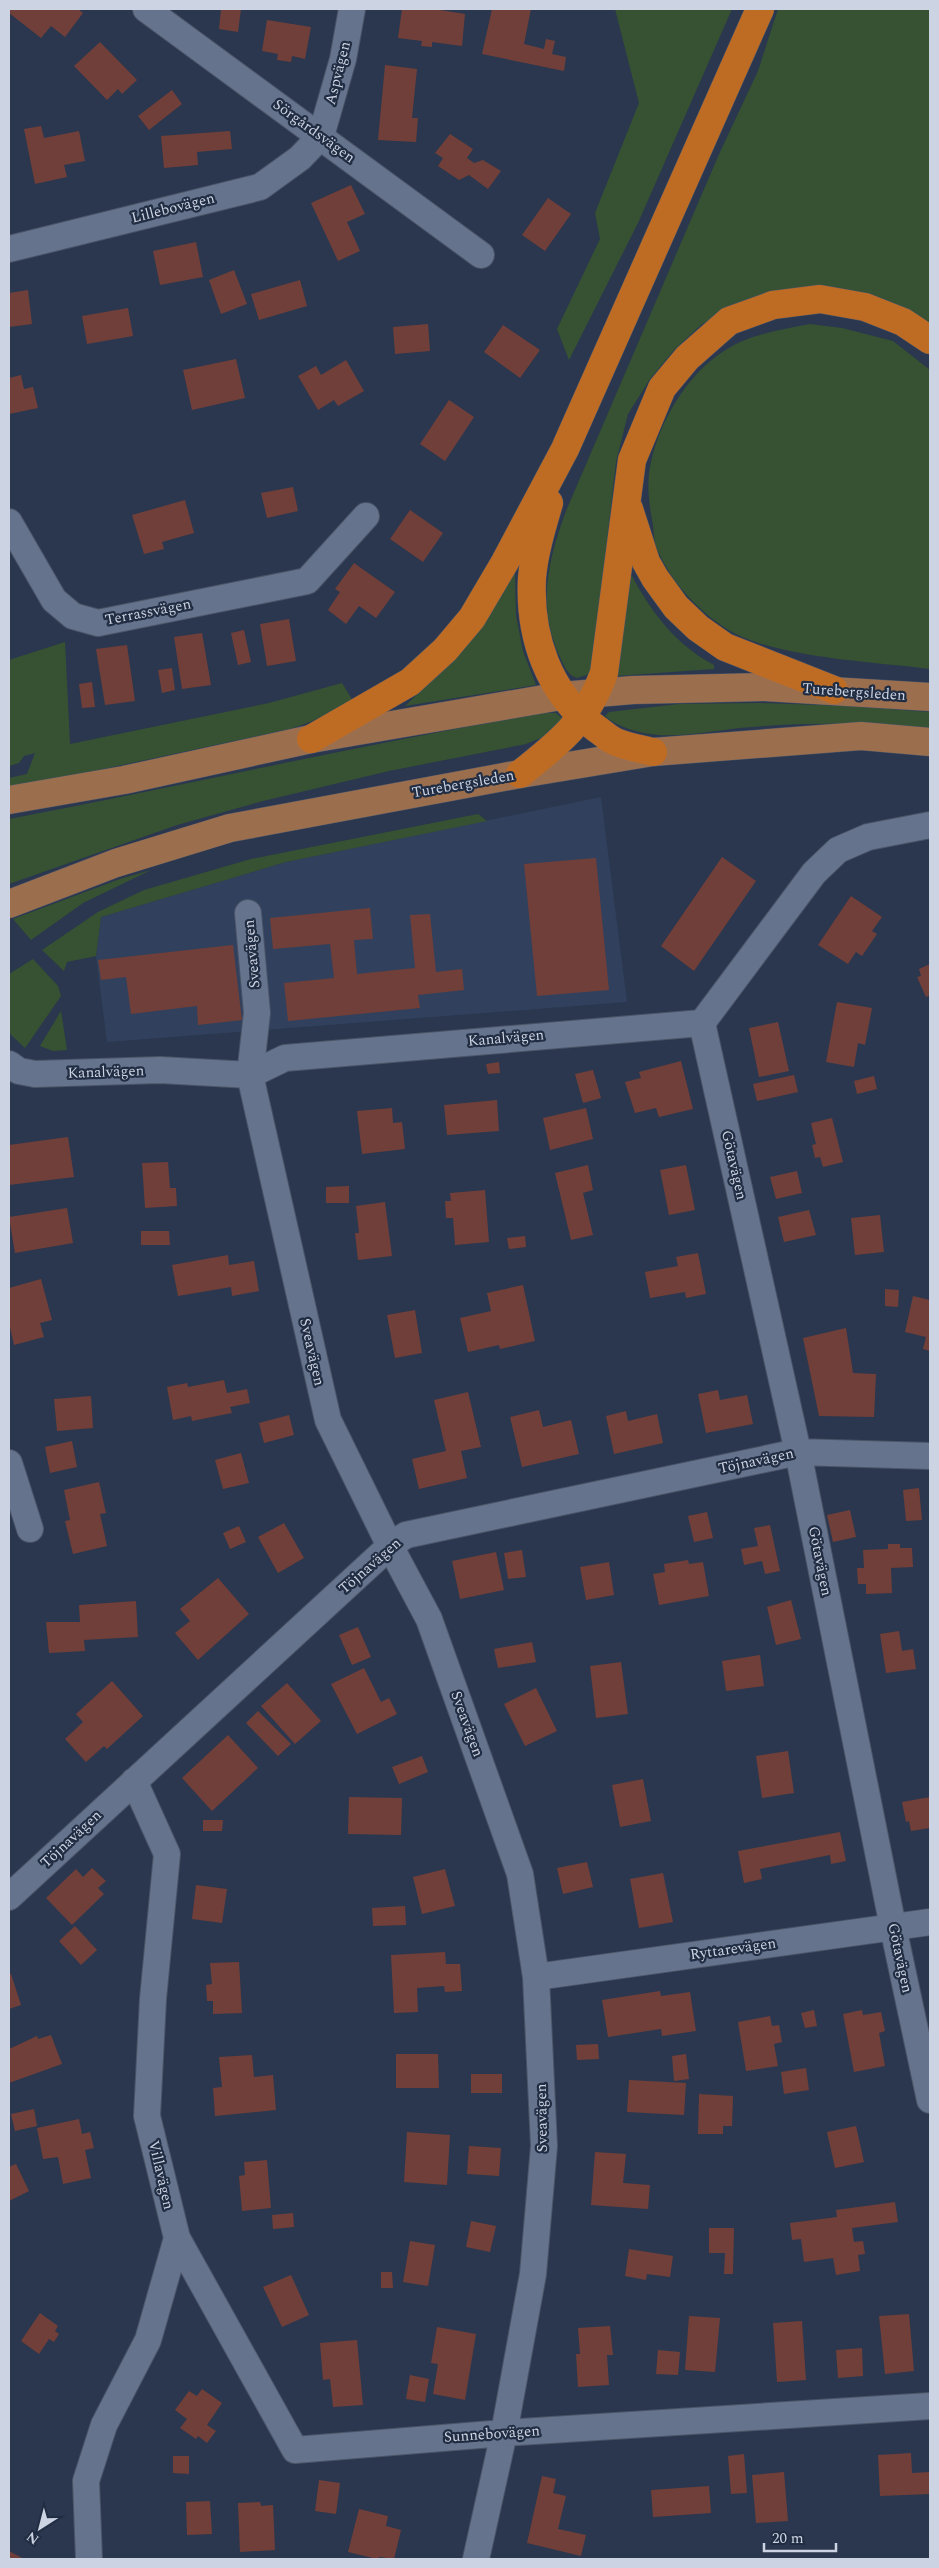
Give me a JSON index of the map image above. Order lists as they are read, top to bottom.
{
  "streets": {
    "main road": ["Turebergsleden"],
    "street": [
      "Aspvägen",
      "Sörgårdsvägen",
      "Lillebovägen",
      "Terrassvägen",
      "Sveavägen",
      "Kanalvägen",
      "Götavägen",
      "Töjnavägen",
      "Ryttarevägen",
      "Villavägen",
      "Sunnebovägen"
    ]
  },
  "crossings": [
    ["Aspvägen", "Sörgårdsvägen"],
    ["Aspvägen", "Lillebovägen"],
    ["Sörgårdsvägen", "Lillebovägen"],
    ["Sveavägen", "Kanalvägen"],
    ["Sveavägen", "Töjnavägen"],
    ["Sveavägen", "Ryttarevägen"],
    ["Sveavägen", "Sunnebovägen"],
    ["Kanalvägen", "Götavägen"],
    ["Götavägen", "Töjnavägen"],
    ["Götavägen", "Ryttarevägen"],
    ["Töjnavägen", "Villavägen"],
    ["Villavägen", "Sunnebovägen"]
  ],
  "scale_bar": "20 m",
  "north": "bottom left"
}
